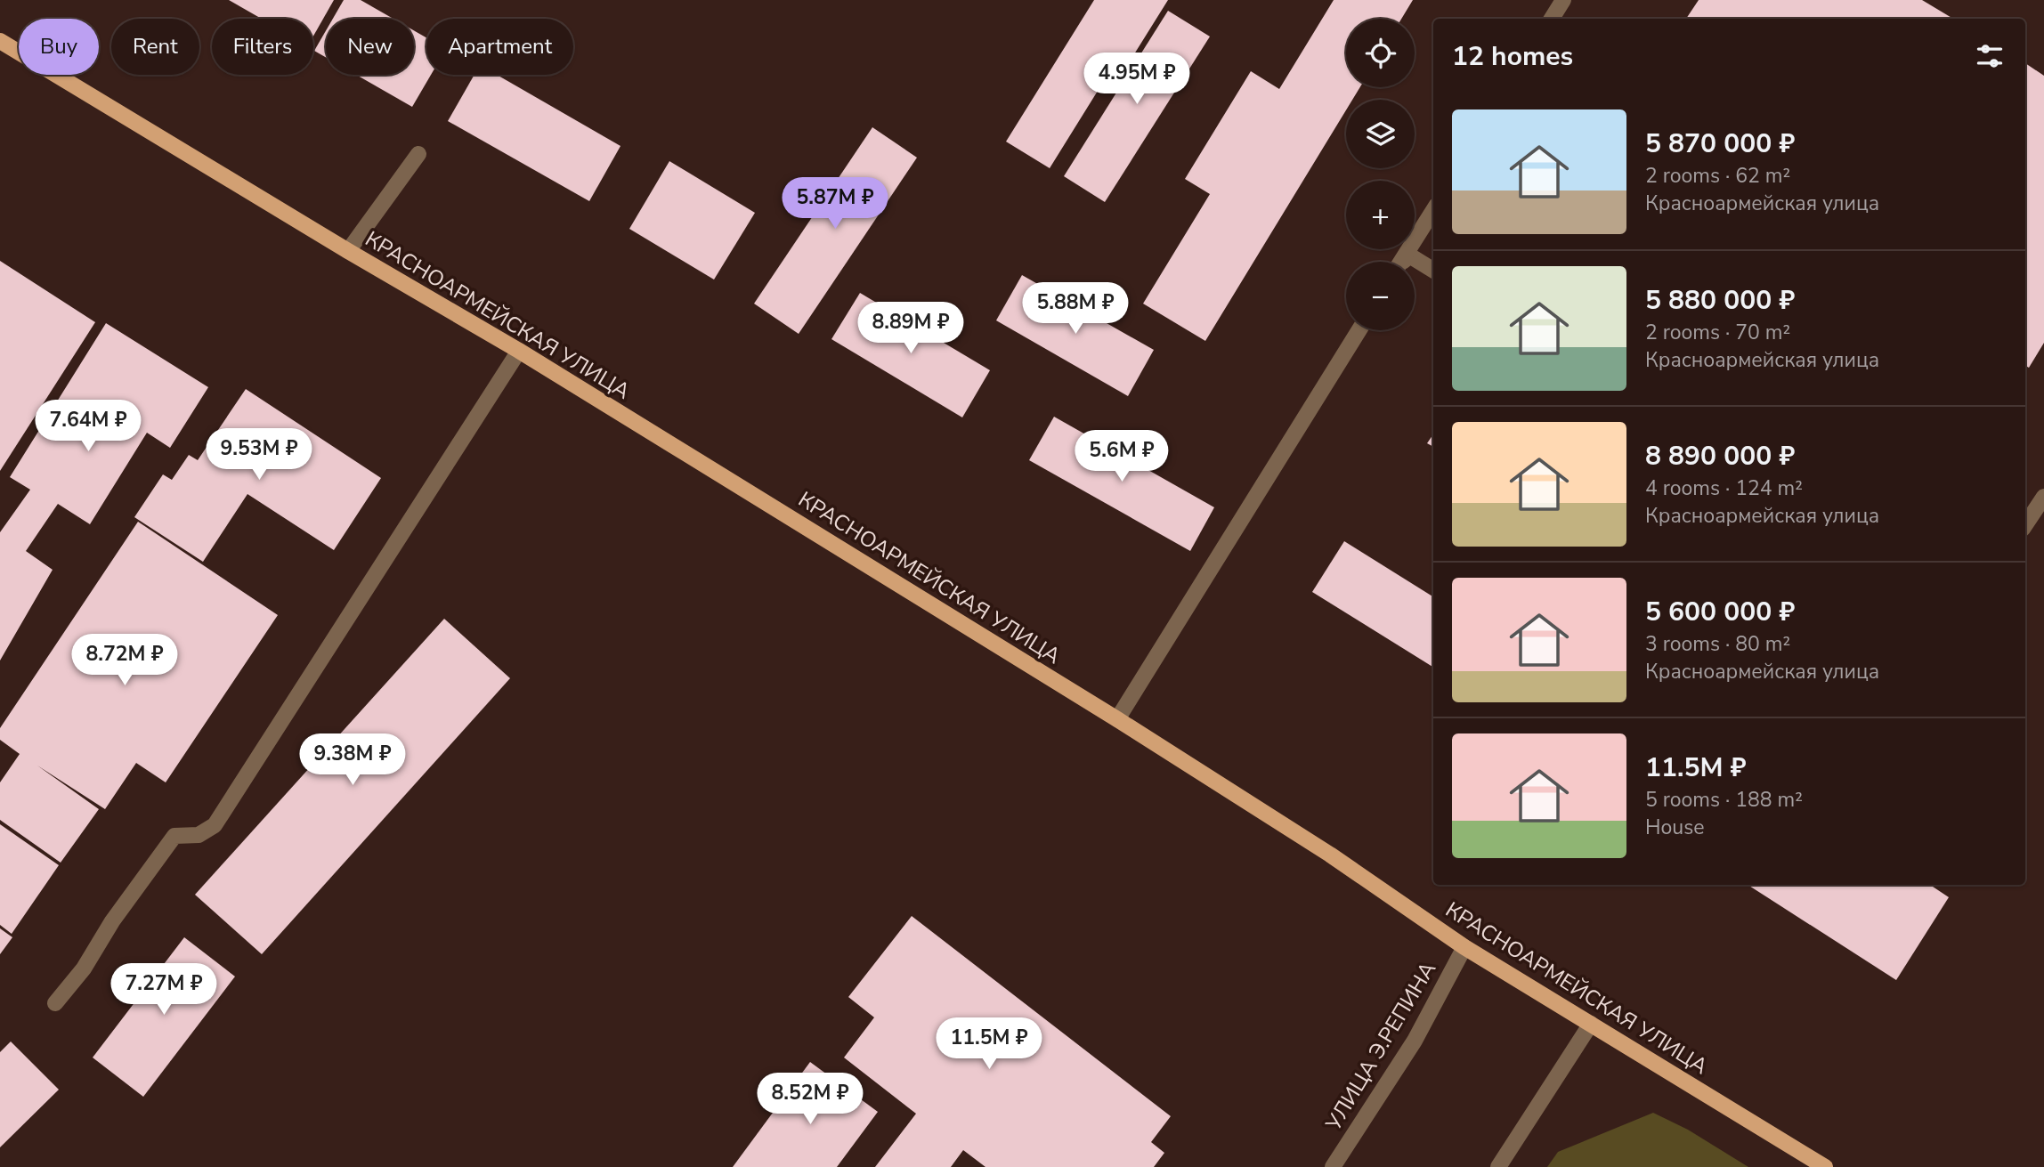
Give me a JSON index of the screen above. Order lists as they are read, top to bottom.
{
  "streets": {
    "main road": ["КРАСНОАРМЕЙСКАЯ УЛИЦА"],
    "street": ["УЛИЦА Э.РЕПИНА"]
  },
  "crossings": [
    ["КРАСНОАРМЕЙСКАЯ УЛИЦА", "УЛИЦА Э.РЕПИНА"]
  ],
  "page": {
    "map_buttons": ["+", "−"],
    "chip": [
      "Buy",
      "Rent",
      "Filters",
      "New",
      "Apartment"
    ],
    "heading": "12 homes",
    "price": [
      "4.95M ₽",
      "5.87M ₽",
      "5.88M ₽",
      "8.89M ₽",
      "7.64M ₽",
      "9.53M ₽",
      "5.6M ₽",
      "8.72M ₽",
      "9.38M ₽",
      "7.27M ₽",
      "11.5M ₽",
      "8.52M ₽"
    ],
    "list": [
      {
        "name": "5 870 000 ₽",
        "note": "2 rooms · 62 m² · Красноармейская улица"
      },
      {
        "name": "5 880 000 ₽",
        "note": "2 rooms · 70 m² · Красноармейская улица"
      },
      {
        "name": "8 890 000 ₽",
        "note": "4 rooms · 124 m² · Красноармейская улица"
      },
      {
        "name": "5 600 000 ₽",
        "note": "3 rooms · 80 m² · Красноармейская улица"
      },
      {
        "name": "11.5M ₽",
        "note": "5 rooms · 188 m² · House"
      }
    ]
  }
}
